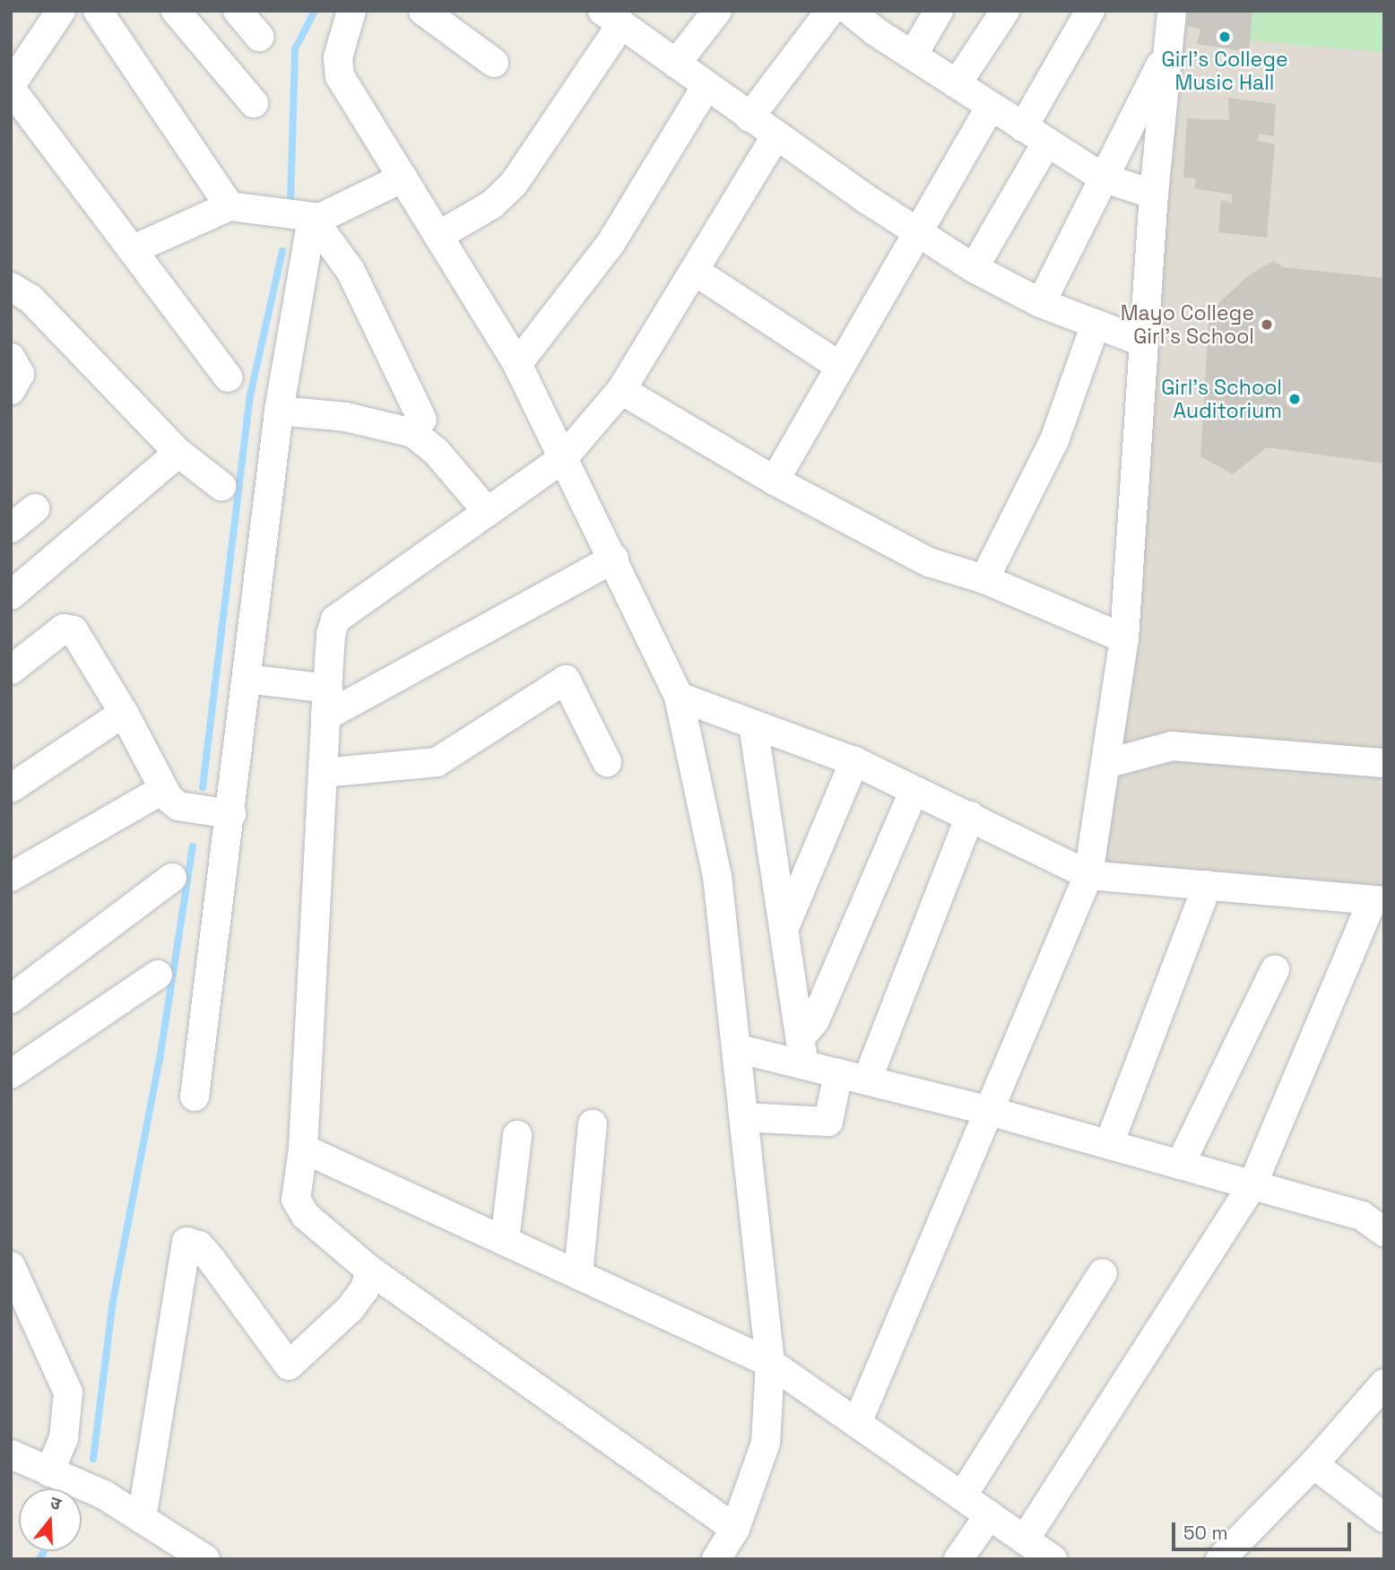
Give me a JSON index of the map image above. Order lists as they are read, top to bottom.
{
  "places": ["Girl's College Music Hall", "Mayo College Girl's School", "Girl's School Auditorium"],
  "scale_bar": "50 m",
  "north": "top"
}
